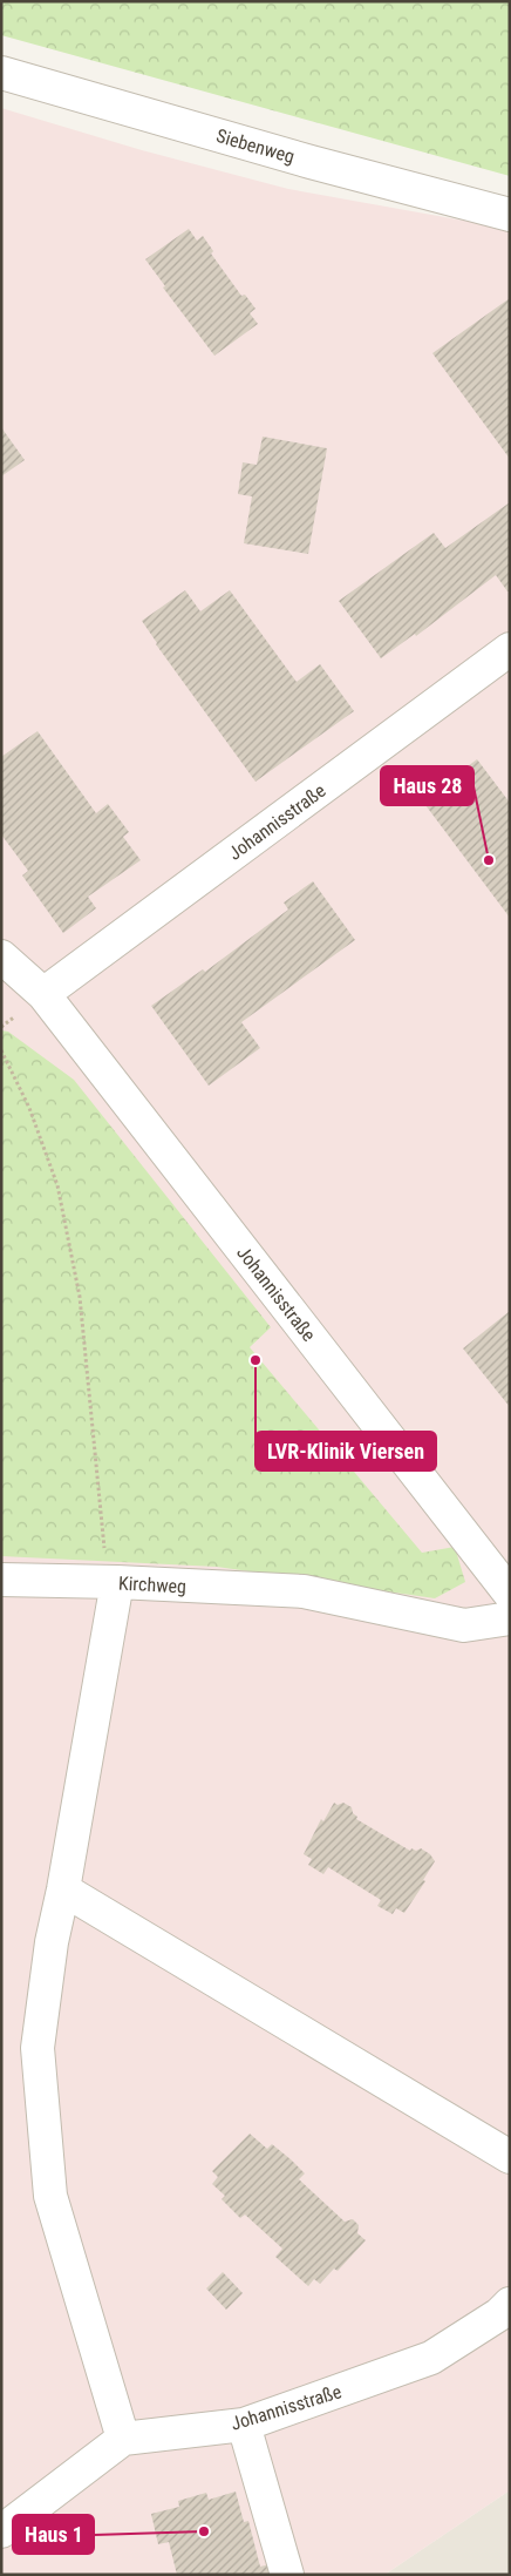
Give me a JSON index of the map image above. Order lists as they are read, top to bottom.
{
  "streets": {
    "street": ["Siebenweg", "Johannisstraße", "Kirchweg"]
  },
  "places": ["Haus 28", "LVR-Klinik Viersen", "Haus 1"]
}
